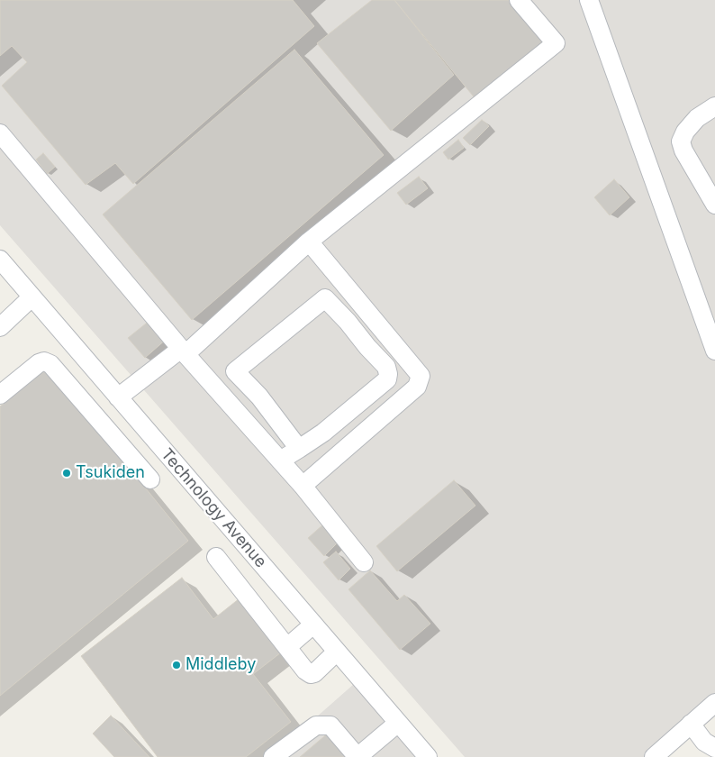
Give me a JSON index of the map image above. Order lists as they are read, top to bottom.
{
  "streets": {
    "street": ["Technology Avenue"]
  },
  "places": ["Tsukiden", "Middleby"]
}
